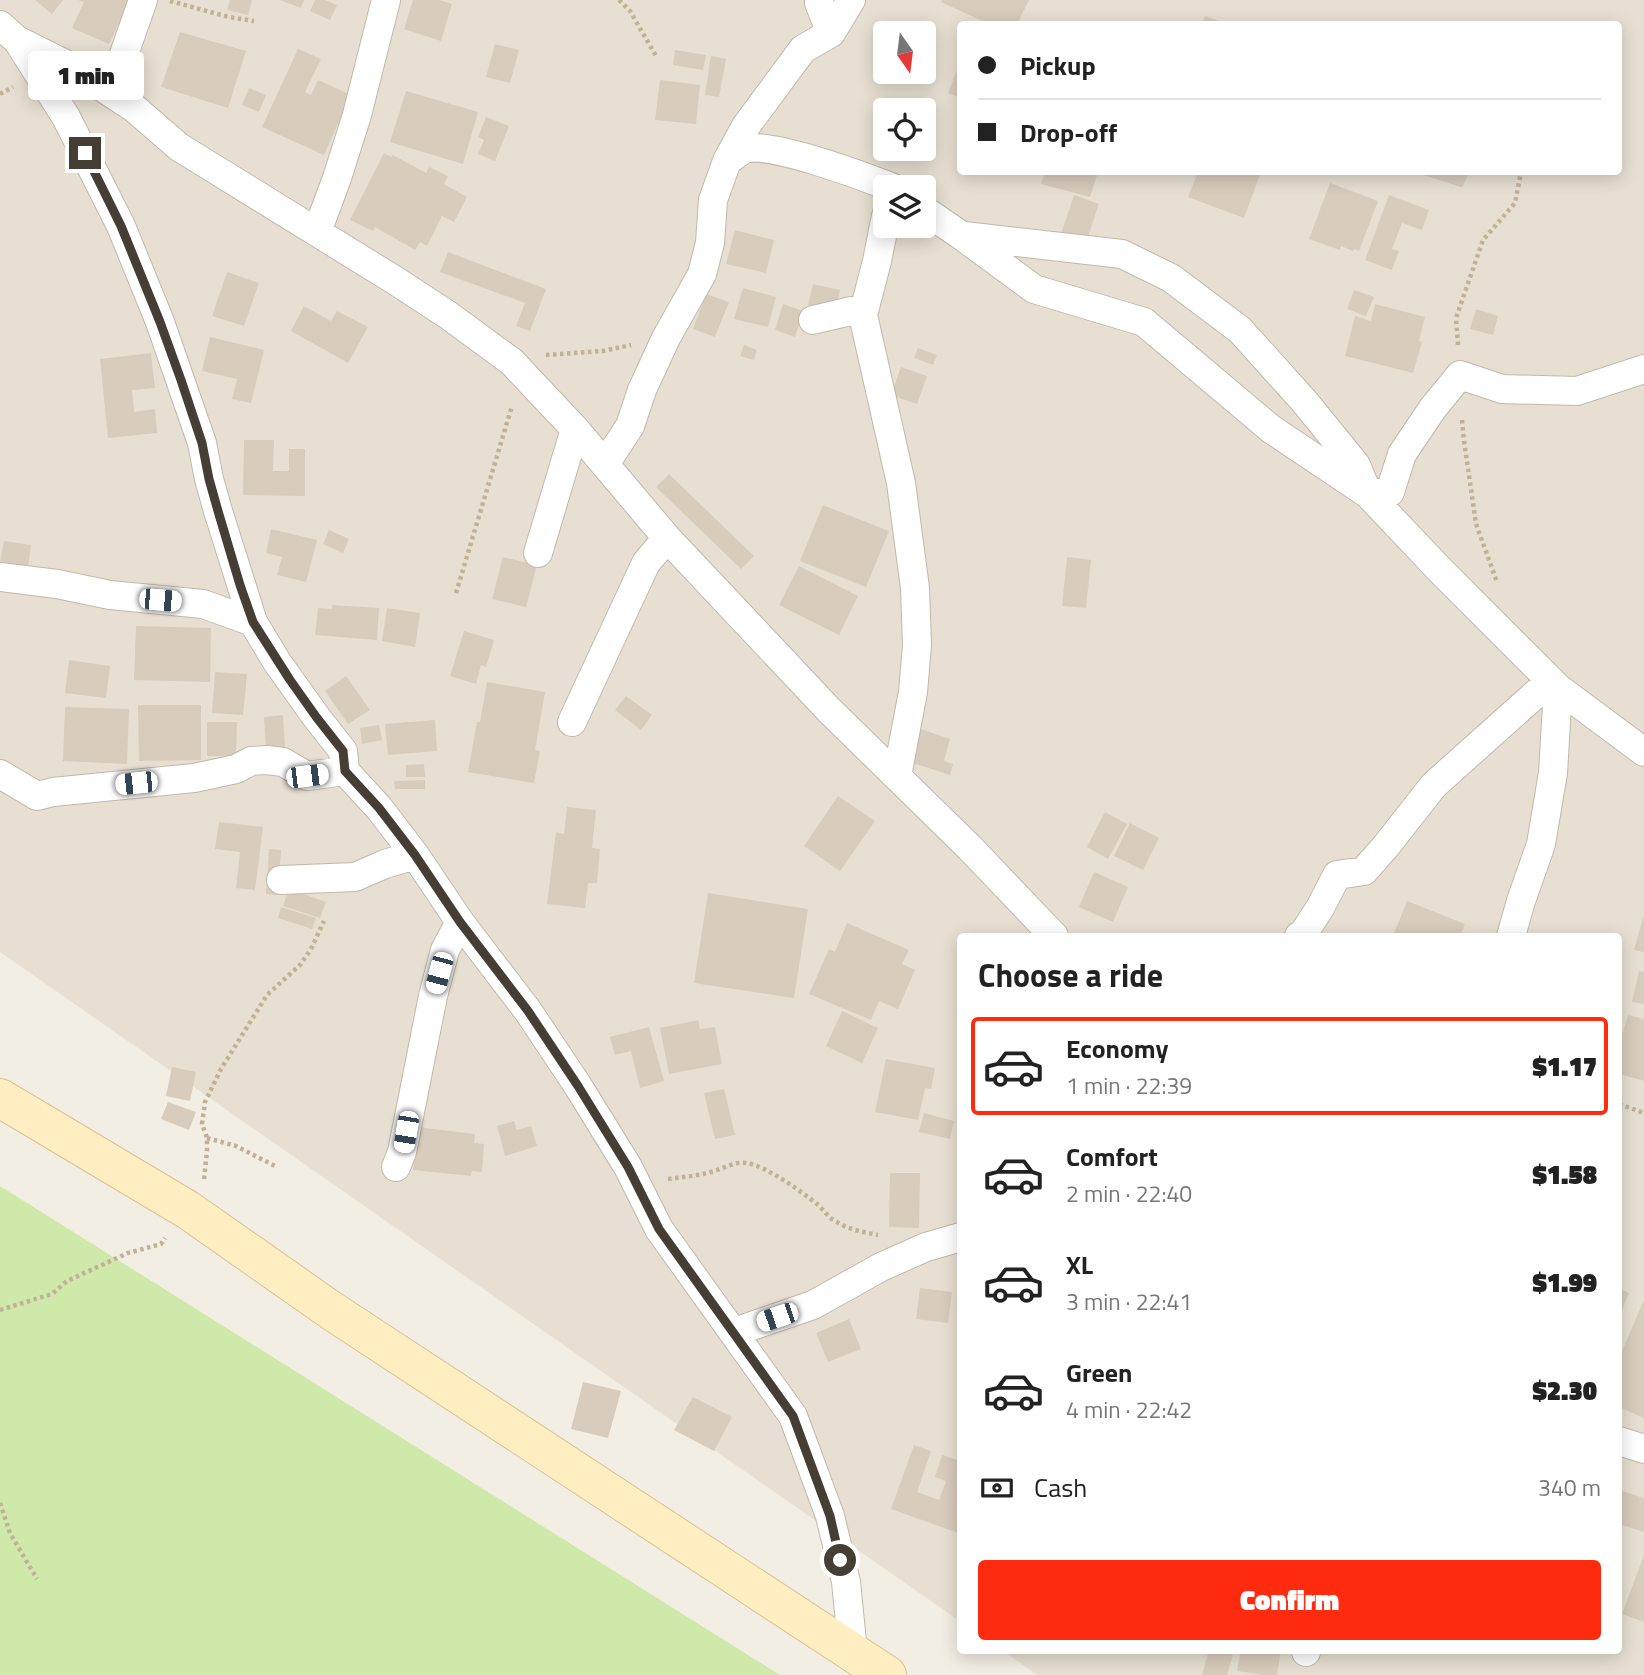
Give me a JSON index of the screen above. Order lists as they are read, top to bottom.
{
  "north": "bottom",
  "page": {
    "banner": ["Pickup", "Drop-off"],
    "bubble": "1 min",
    "heading": "Choose a ride",
    "list": [
      {
        "name": "Economy",
        "note": "1 min · 22:39",
        "value": "$1.17"
      },
      {
        "name": "Comfort",
        "note": "2 min · 22:40",
        "value": "$1.58"
      },
      {
        "name": "XL",
        "note": "3 min · 22:41",
        "value": "$1.99"
      },
      {
        "name": "Green",
        "note": "4 min · 22:42",
        "value": "$2.30"
      }
    ],
    "pay": ["Cash", "340 m"],
    "buttons": "Confirm"
  }
}
